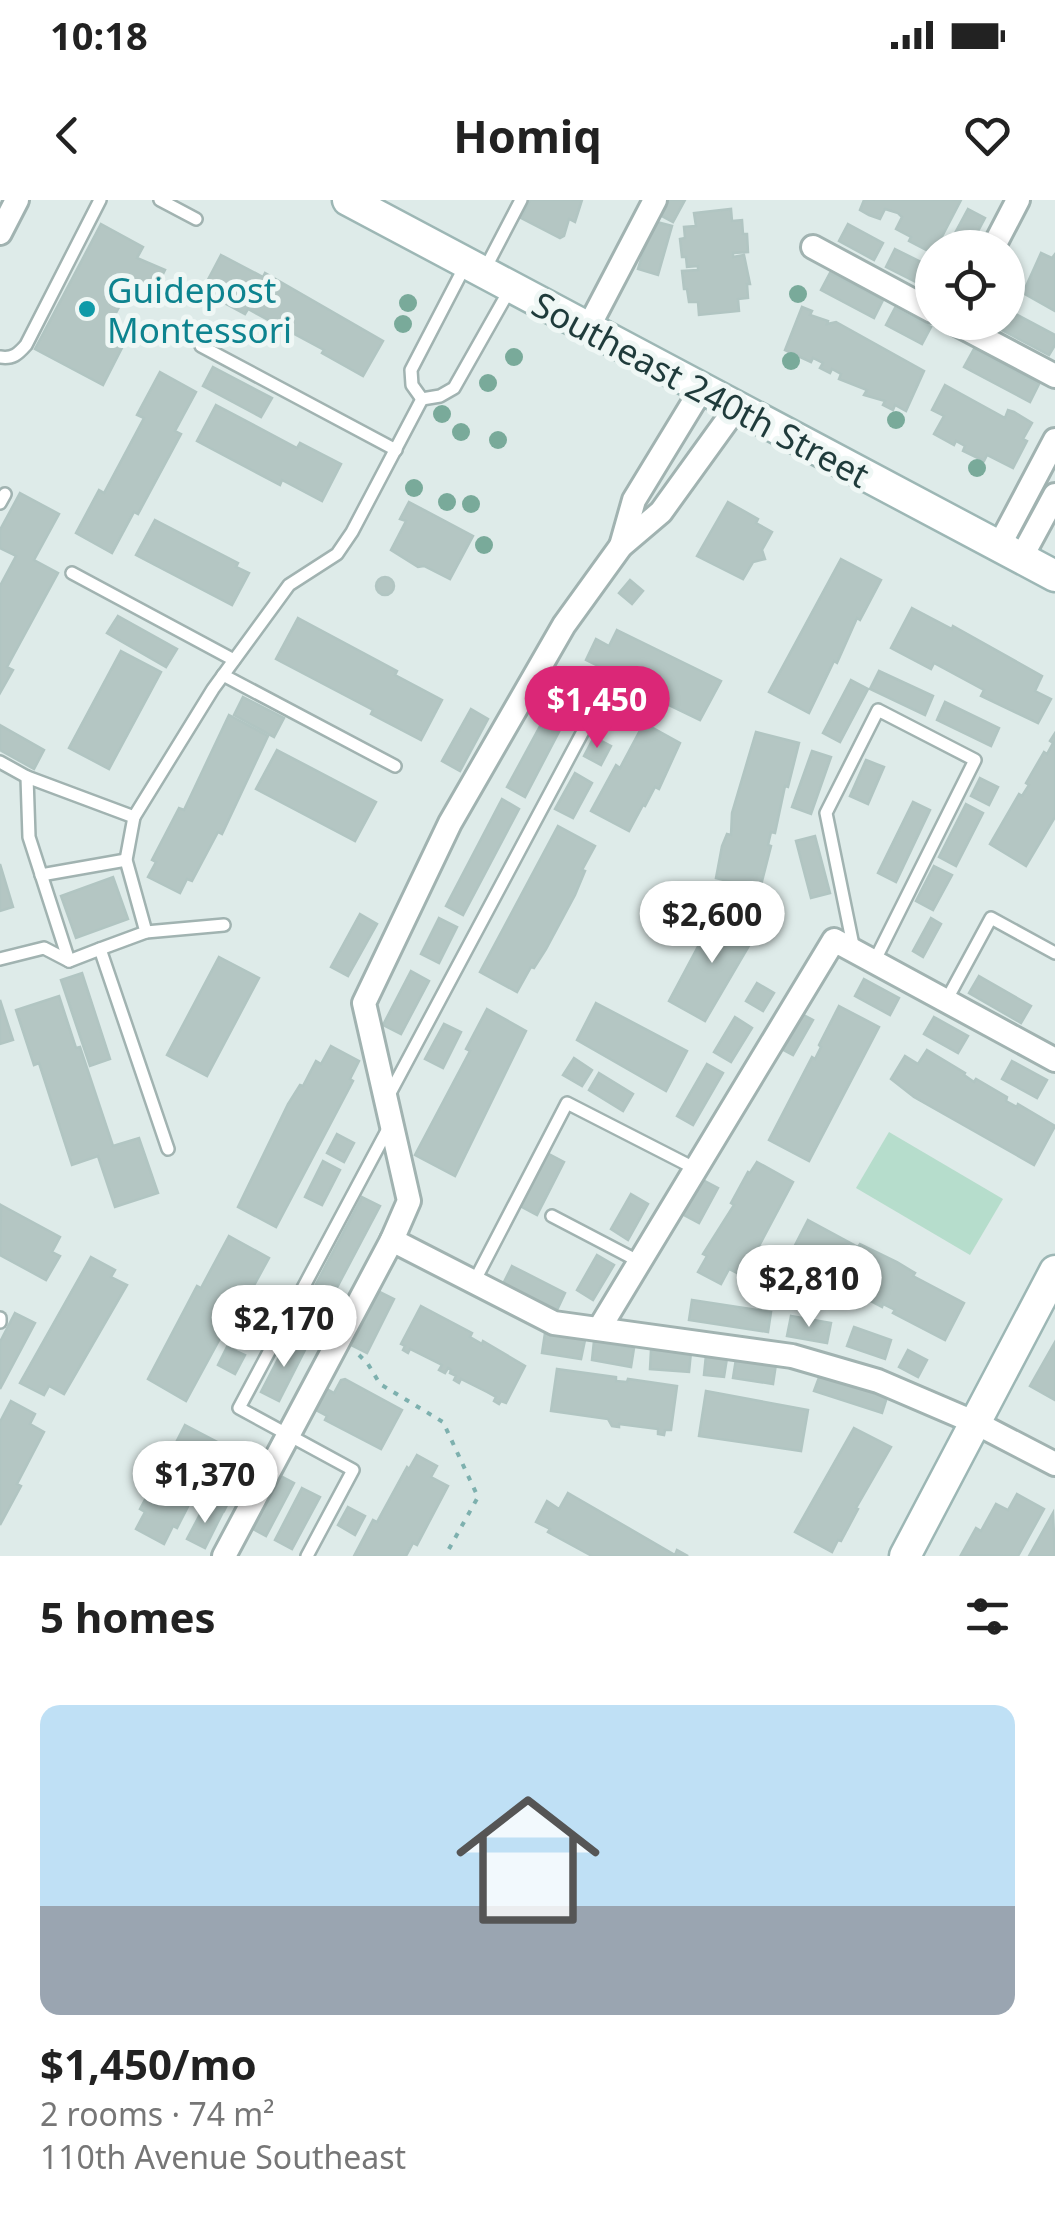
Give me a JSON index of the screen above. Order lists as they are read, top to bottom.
{
  "streets": {
    "main road": ["Southeast 240th Street"]
  },
  "places": ["Guidepost Montessori"],
  "page": {
    "status": "10:18",
    "header": "Homiq",
    "price": [
      "$1,450",
      "$2,600",
      "$2,810",
      "$2,170",
      "$1,370"
    ],
    "heading": "5 homes",
    "list": [
      {
        "name": "$1,450/mo",
        "note": "2 rooms · 74 m² · 110th Avenue Southeast"
      }
    ]
  }
}
